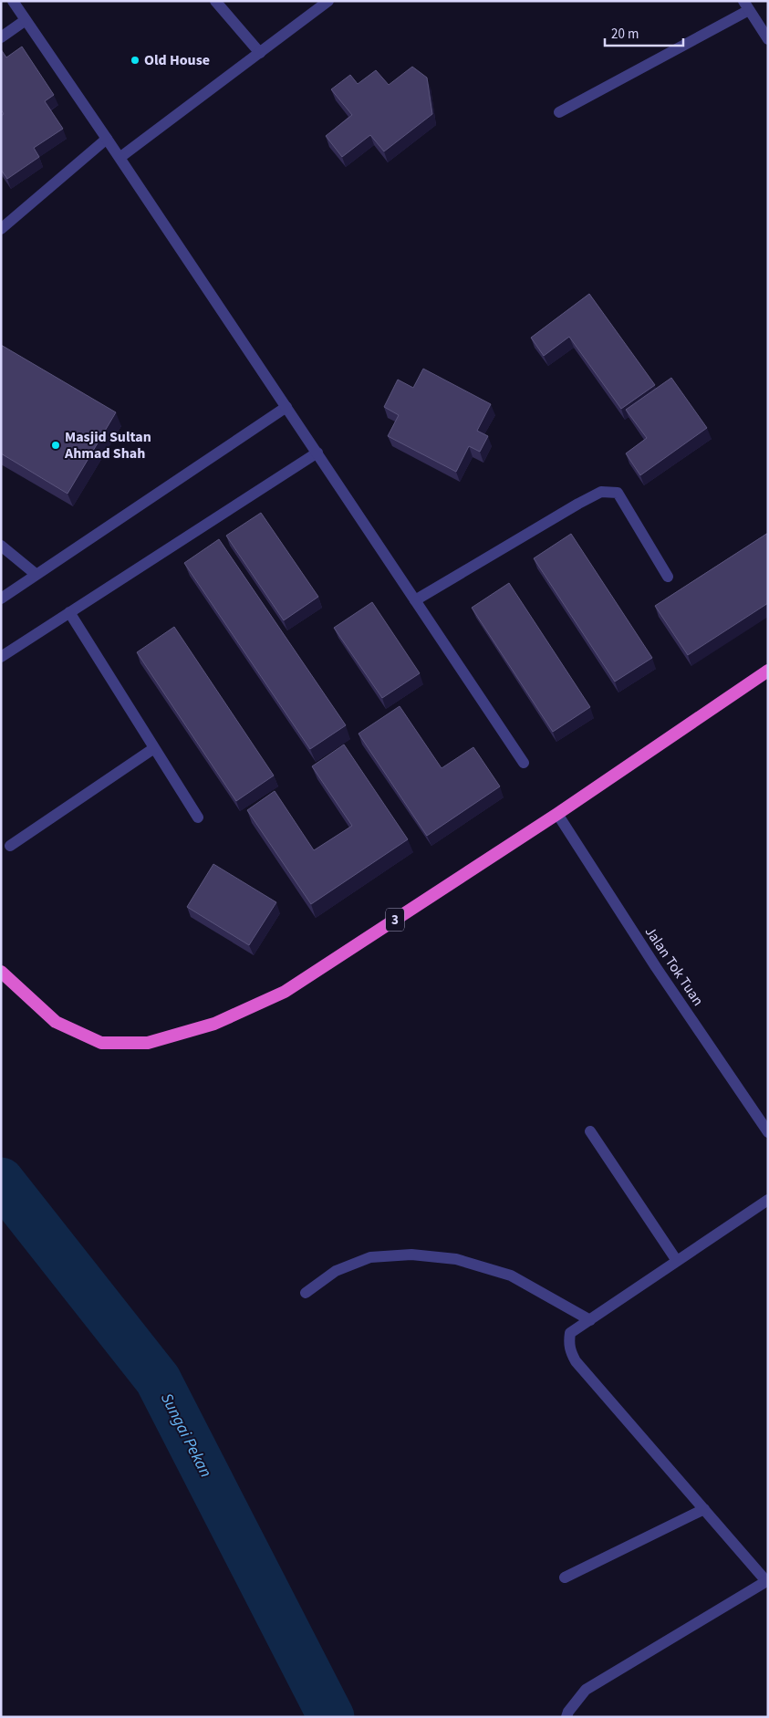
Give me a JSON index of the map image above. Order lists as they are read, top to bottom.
{
  "streets": {
    "highway": ["3"],
    "street": ["Jalan Tok Tuan"]
  },
  "crossings": [
    ["3", "Jalan Tok Tuan"]
  ],
  "water": ["Sungai Pekan"],
  "places": ["Old House", "Masjid Sultan Ahmad Shah"],
  "scale_bar": "20 m"
}
